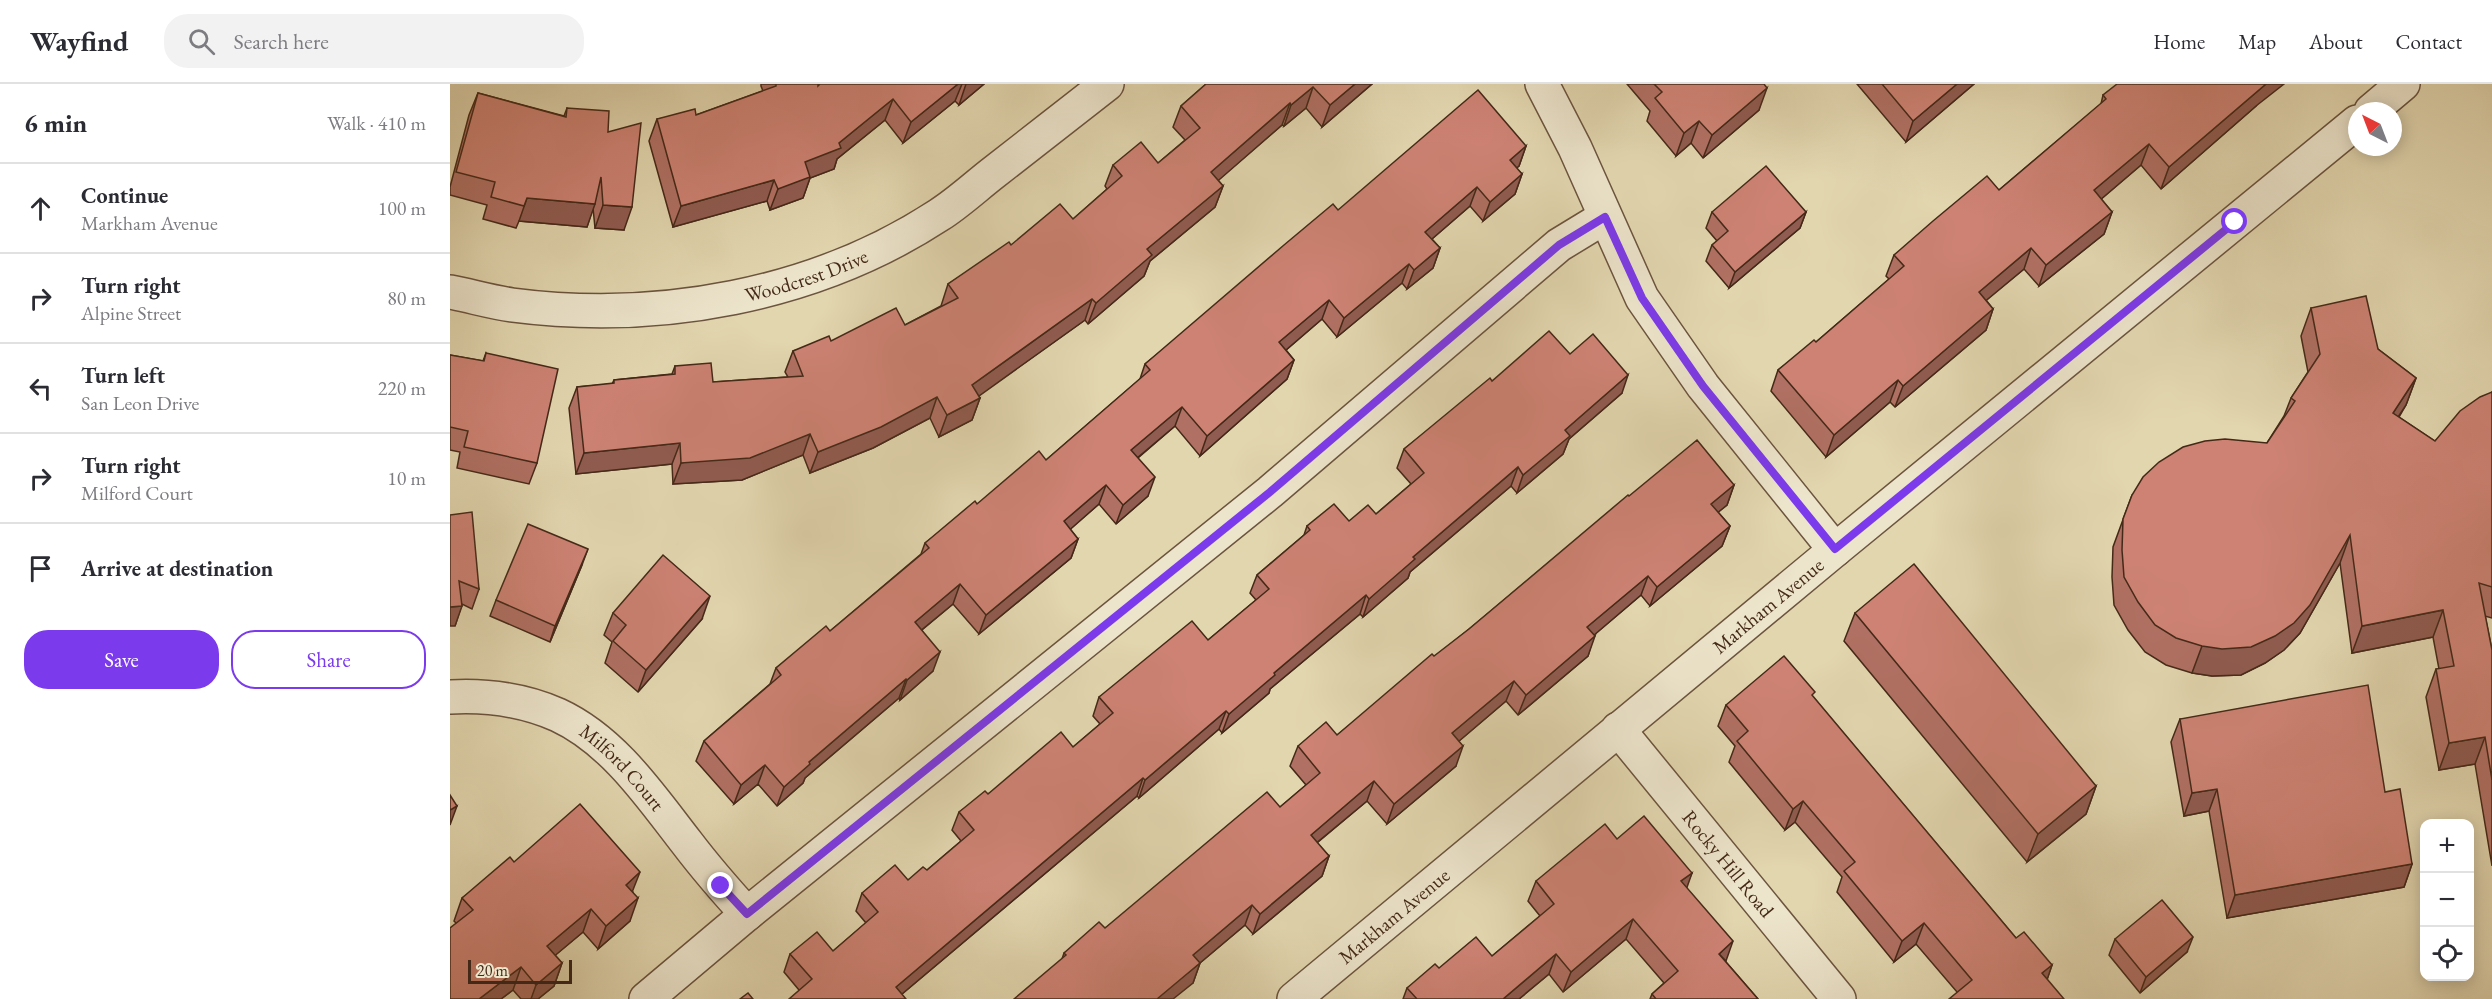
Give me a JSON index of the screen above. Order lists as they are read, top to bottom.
{
  "streets": {
    "street": [
      "Woodcrest Drive",
      "Markham Avenue",
      "Milford Court",
      "Rocky Hill Road"
    ]
  },
  "crossings": [
    ["Markham Avenue", "Rocky Hill Road"]
  ],
  "scale_bar": "20 m",
  "north": "top left",
  "page": {
    "header": "Wayfind",
    "search": "Search here",
    "nav": [
      "Home",
      "Map",
      "About",
      "Contact"
    ],
    "heading": ["6 min", "Walk · 410 m"],
    "list": [
      ["Continue", "Markham Avenue", "100 m"],
      ["Turn right", "Alpine Street", "80 m"],
      ["Turn left", "San Leon Drive", "220 m"],
      ["Turn right", "Milford Court", "10 m"],
      "Arrive at destination"
    ],
    "buttons": ["Save", "Share"],
    "map_buttons": ["+", "−"],
    "scale": "20 m"
  }
}
